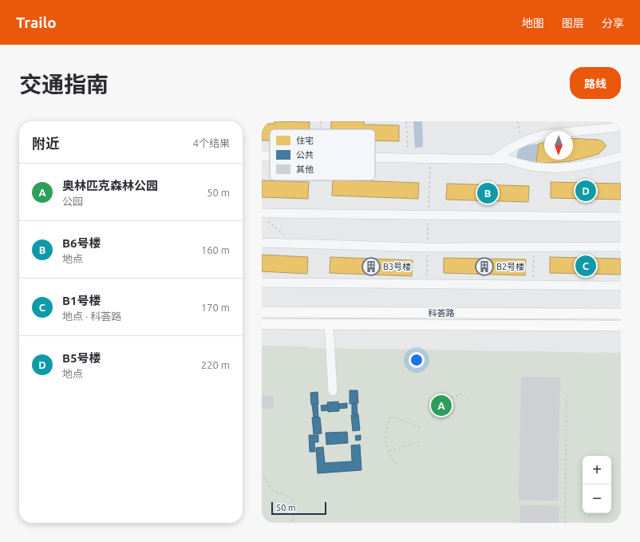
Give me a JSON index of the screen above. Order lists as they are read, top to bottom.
{
  "streets": {
    "main road": ["科荟路"]
  },
  "places": {
    "building": ["B3号楼", "B2号楼"]
  },
  "legend": ["住宅", "公共", "其他"],
  "scale_bar": "50 m",
  "north": "bottom",
  "page": {
    "header": "Trailo",
    "nav": ["地图", "图层", "分享"],
    "title": "交通指南",
    "buttons": "路线",
    "heading": ["附近", "4个结果"],
    "list": [
      {
        "mark": "A",
        "name": "奥林匹克森林公园",
        "note": "公园",
        "value": "50 m"
      },
      {
        "mark": "B",
        "name": "B6号楼",
        "note": "地点",
        "value": "160 m"
      },
      {
        "mark": "C",
        "name": "B1号楼",
        "note": "地点 · 科荟路",
        "value": "170 m"
      },
      {
        "mark": "D",
        "name": "B5号楼",
        "note": "地点",
        "value": "220 m"
      }
    ],
    "pins": [
      "D",
      "B",
      "C",
      "A"
    ],
    "map_buttons": ["+", "−"],
    "scale": "50 m"
  }
}
